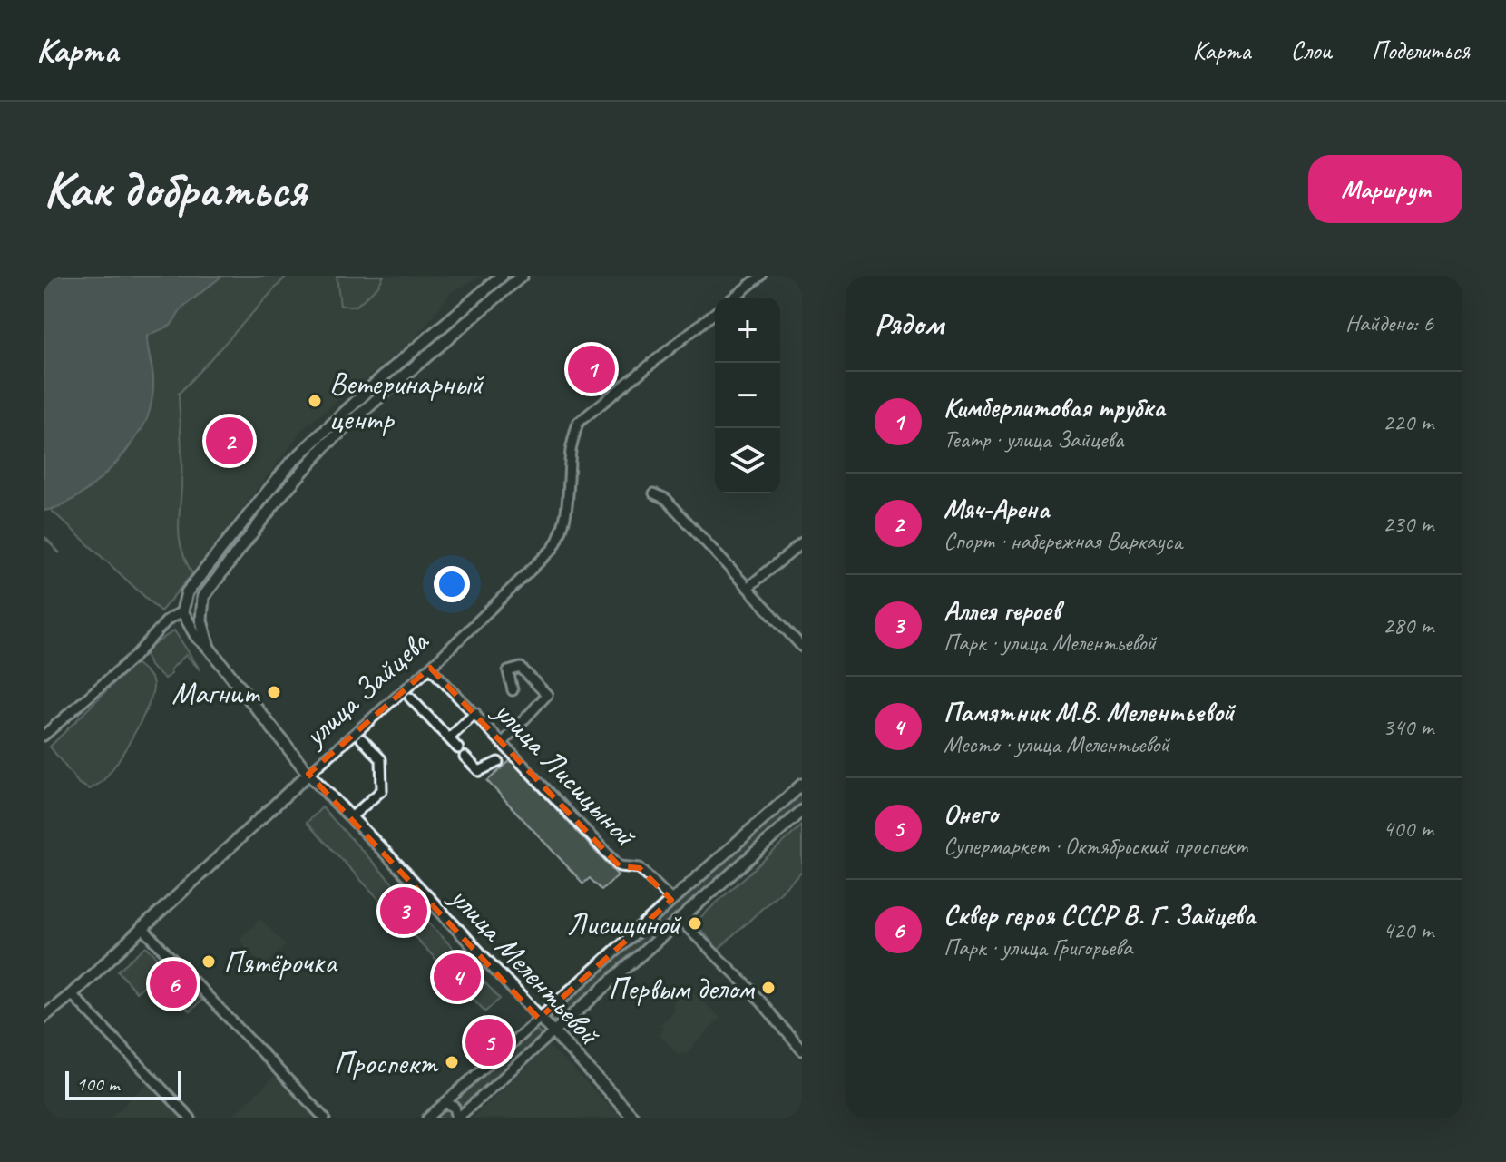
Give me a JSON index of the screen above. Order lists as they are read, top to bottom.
{
  "streets": {
    "main road": ["улица Зайцева", "улица Мелентьевой"],
    "street": ["улица Лисицыной"]
  },
  "crossings": [
    ["улица Зайцева", "улица Лисицыной"],
    ["улица Зайцева", "улица Мелентьевой"]
  ],
  "places": [
    "Ветеринарный центр",
    "Магнит",
    "Лисициной",
    "Пятёрочка",
    "Первым делом",
    "Проспект"
  ],
  "scale_bar": "100 m",
  "page": {
    "header": "Карта",
    "nav": ["Карта", "Слои", "Поделиться"],
    "buttons": "Маршрут",
    "title": "Как добраться",
    "heading": ["Рядом", "Найдено: 6"],
    "map_buttons": ["+", "−"],
    "pins": [
      "1",
      "2",
      "3",
      "4",
      "6",
      "5"
    ],
    "list": [
      {
        "mark": "1",
        "name": "Кимберлитовая трубка",
        "note": "Театр · улица Зайцева",
        "value": "220 m"
      },
      {
        "mark": "2",
        "name": "Мяч-Арена",
        "note": "Спорт · набережная Варкауса",
        "value": "230 m"
      },
      {
        "mark": "3",
        "name": "Аллея героев",
        "note": "Парк · улица Мелентьевой",
        "value": "280 m"
      },
      {
        "mark": "4",
        "name": "Памятник М.В. Мелентьевой",
        "note": "Место · улица Мелентьевой",
        "value": "340 m"
      },
      {
        "mark": "5",
        "name": "Онего",
        "note": "Супермаркет · Октябрьский проспект",
        "value": "400 m"
      },
      {
        "mark": "6",
        "name": "Сквер героя СССР В. Г. Зайцева",
        "note": "Парк · улица Григорьева",
        "value": "420 m"
      }
    ],
    "scale": "100 m"
  }
}
